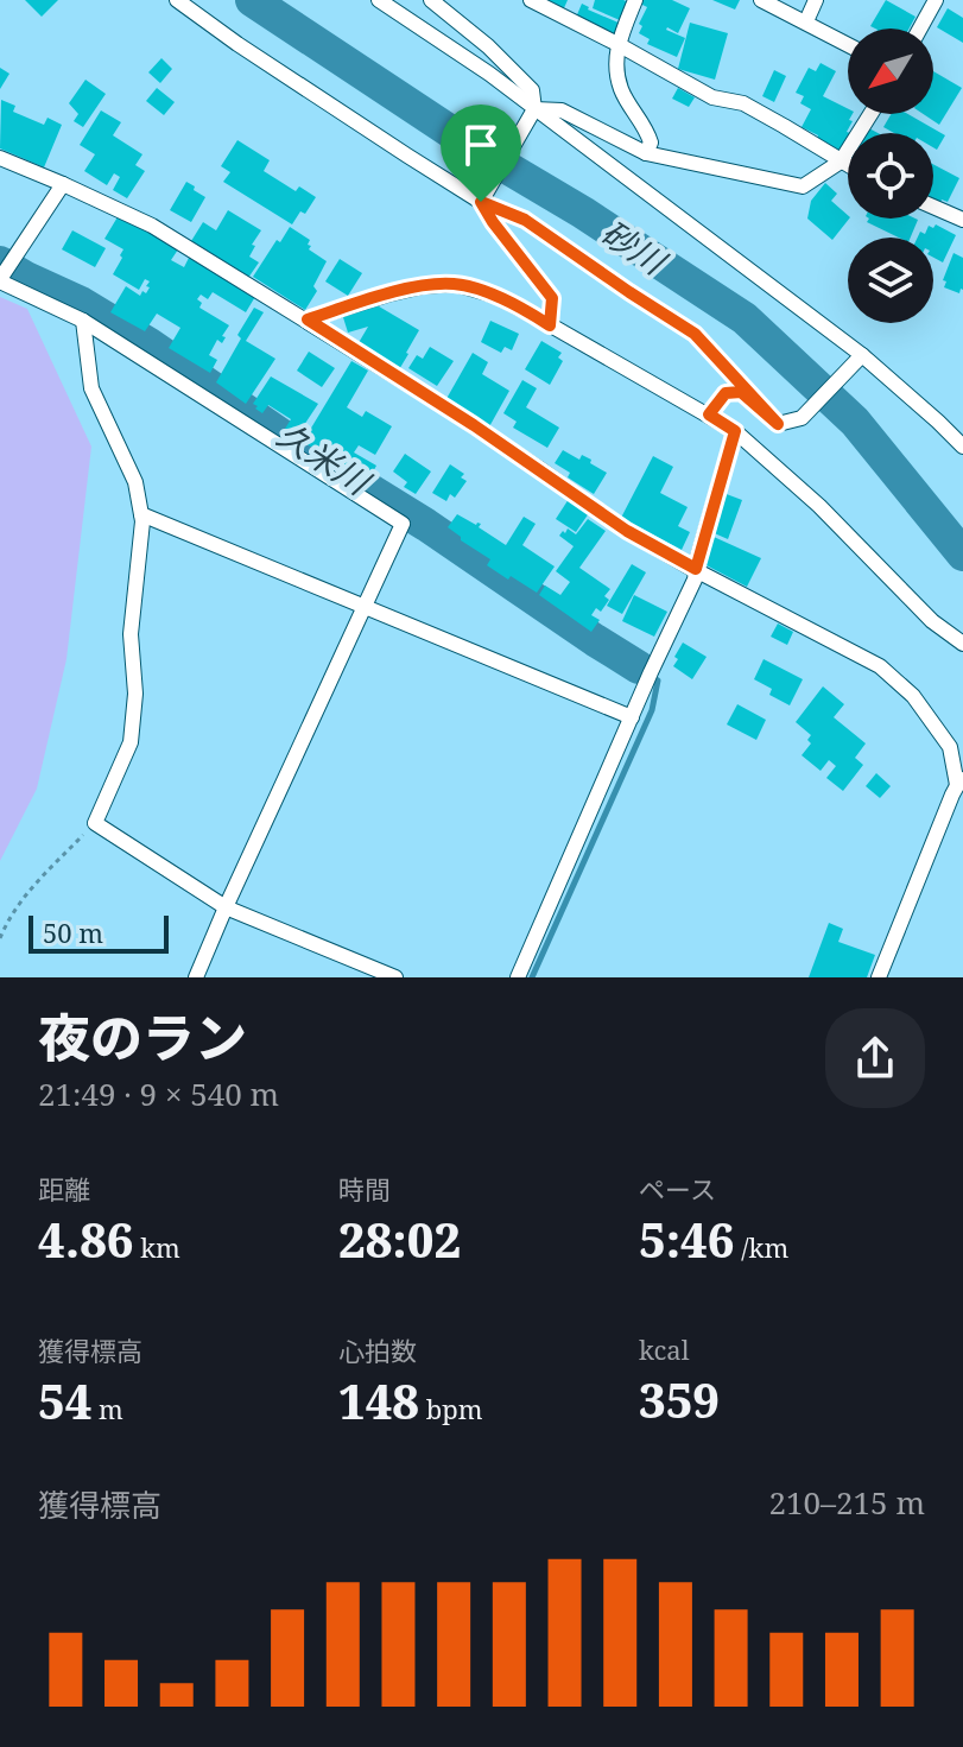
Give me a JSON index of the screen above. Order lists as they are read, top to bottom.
{
  "water": ["砂川", "久米川"],
  "scale_bar": "50 m",
  "north": "bottom left",
  "page": {
    "scale": "50 m",
    "heading": ["夜のラン", "21:49 · 9 × 540 m"],
    "stats": [
      ["距離", "4.86 km"],
      ["時間", "28:02"],
      ["ペース", "5:46 /km"],
      ["獲得標高", "54 m"],
      ["心拍数", "148 bpm"],
      ["kcal", "359"]
    ],
    "chart": ["獲得標高", "210–215 m"]
  }
}
